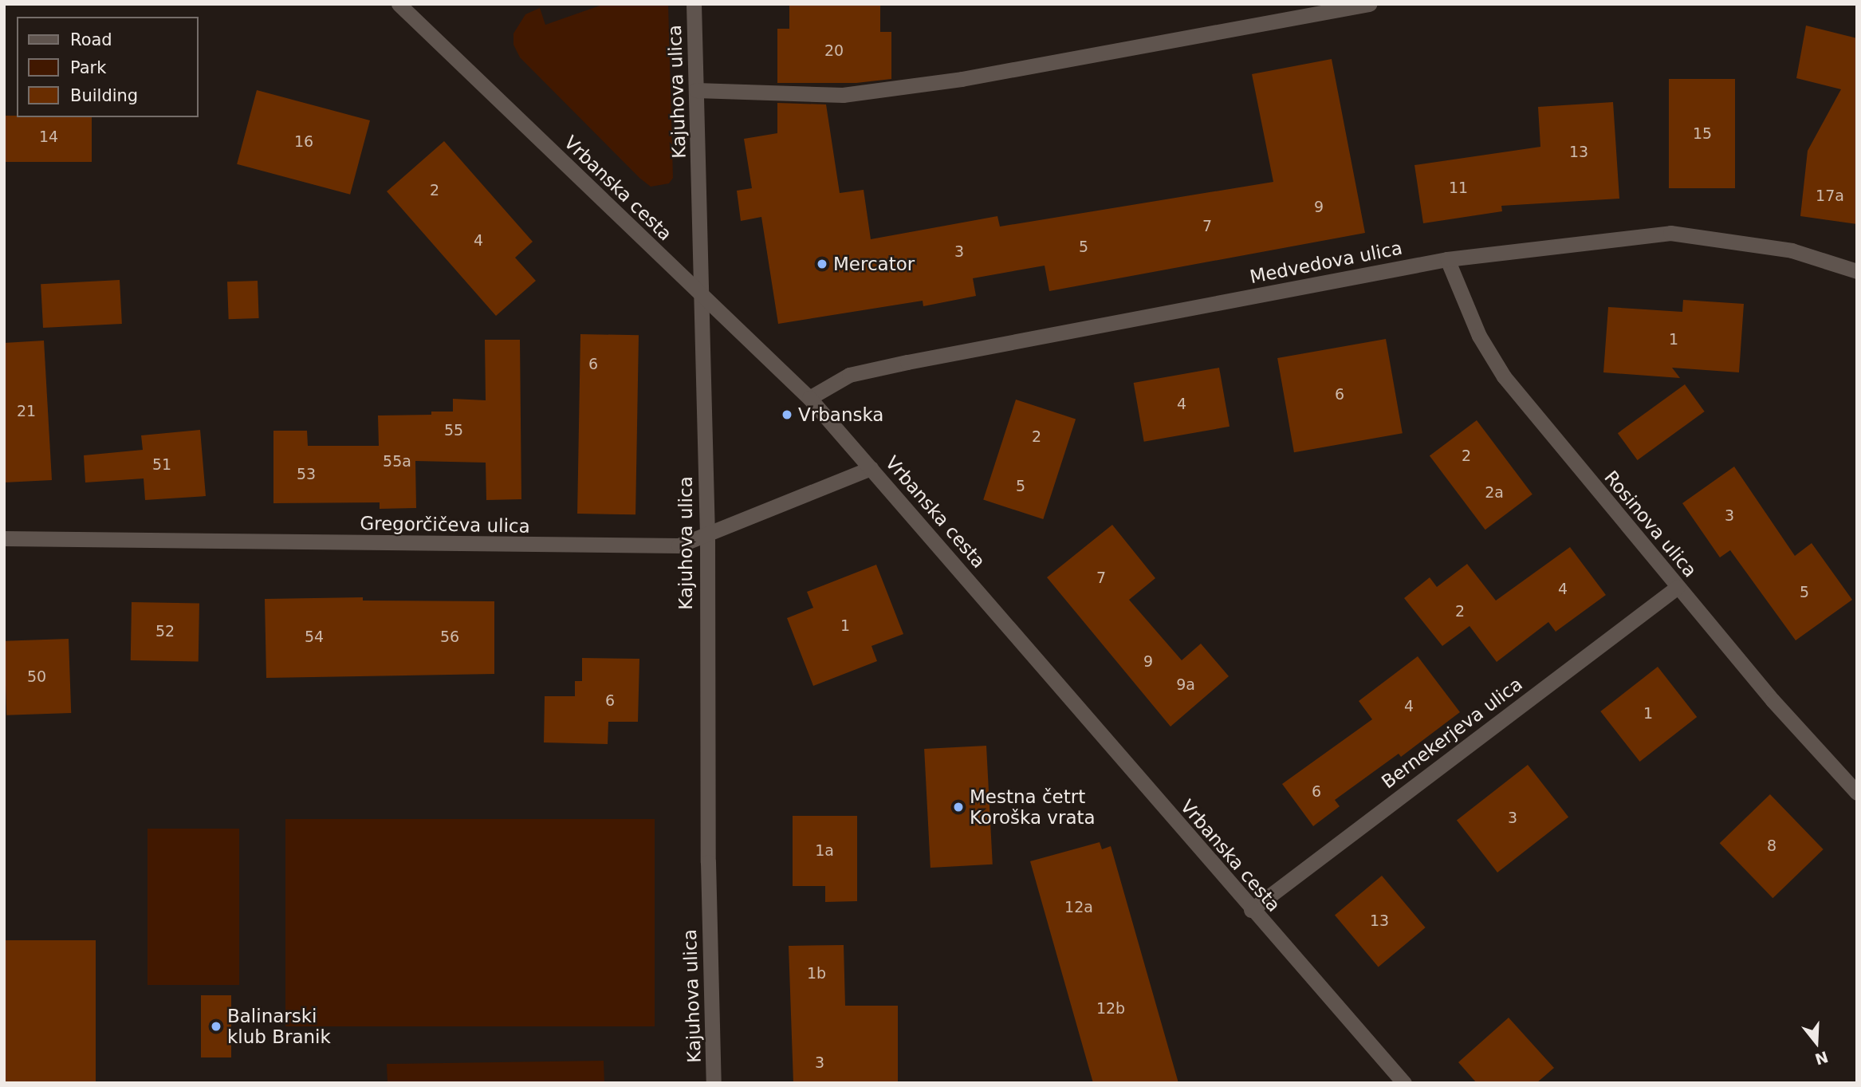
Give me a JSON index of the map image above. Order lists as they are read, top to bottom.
{
  "streets": {
    "street": [
      "Kajuhova ulica",
      "Vrbanska cesta",
      "Medvedova ulica",
      "Rosinova ulica",
      "Gregorčičeva ulica",
      "Bernekerjeva ulica"
    ]
  },
  "crossings": [
    ["Kajuhova ulica", "Vrbanska cesta"],
    ["Kajuhova ulica", "Gregorčičeva ulica"],
    ["Vrbanska cesta", "Medvedova ulica"],
    ["Vrbanska cesta", "Gregorčičeva ulica"],
    ["Vrbanska cesta", "Bernekerjeva ulica"],
    ["Medvedova ulica", "Rosinova ulica"],
    ["Rosinova ulica", "Bernekerjeva ulica"]
  ],
  "places": [
    "Mercator",
    "Vrbanska",
    "Mestna četrt Koroška vrata",
    "Balinarski klub Branik"
  ],
  "house_numbers": [
    "20",
    "15",
    "14",
    "16",
    "13",
    "11",
    "2",
    "17a",
    "9",
    "7",
    "4",
    "5",
    "3",
    "1",
    "6",
    "6",
    "4",
    "21",
    "55",
    "2",
    "2",
    "55a",
    "51",
    "53",
    "5",
    "2a",
    "3",
    "7",
    "4",
    "5",
    "2",
    "1",
    "52",
    "54",
    "56",
    "9",
    "50",
    "9a",
    "6",
    "4",
    "1",
    "6",
    "3",
    "8",
    "1a",
    "12a",
    "13",
    "1b",
    "12b",
    "3"
  ],
  "legend": ["Road", "Park", "Building"],
  "north": "bottom"
}
